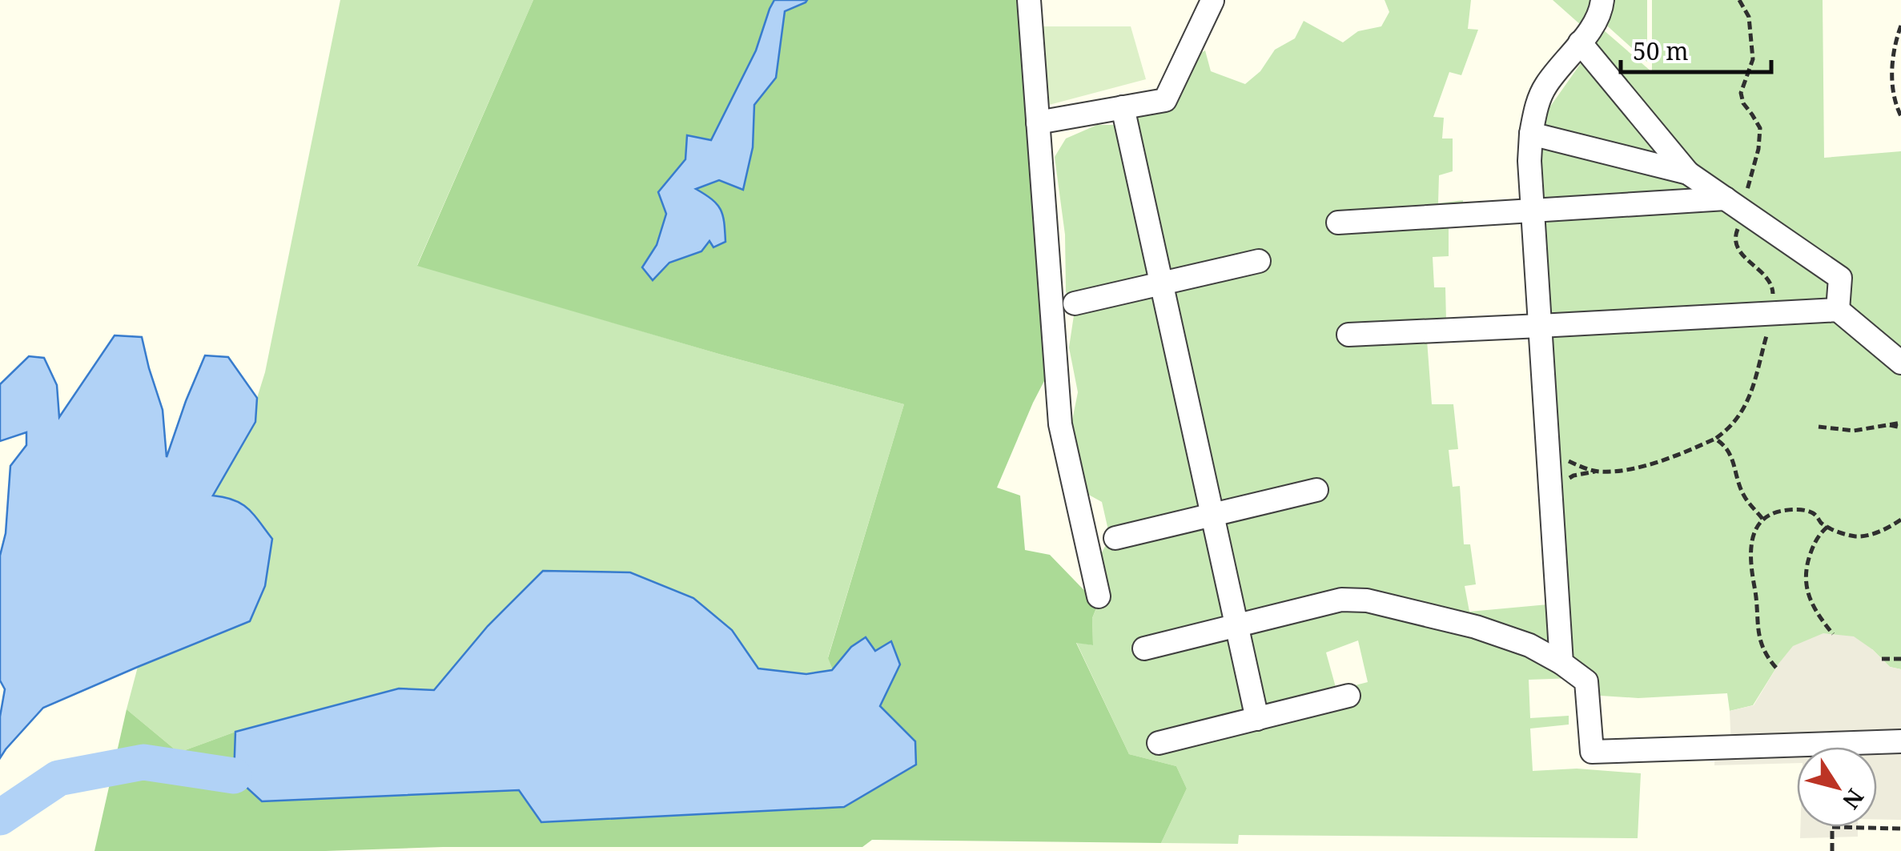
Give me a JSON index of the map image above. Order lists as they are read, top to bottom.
{
  "scale_bar": "50 m",
  "north": "bottom right"
}
